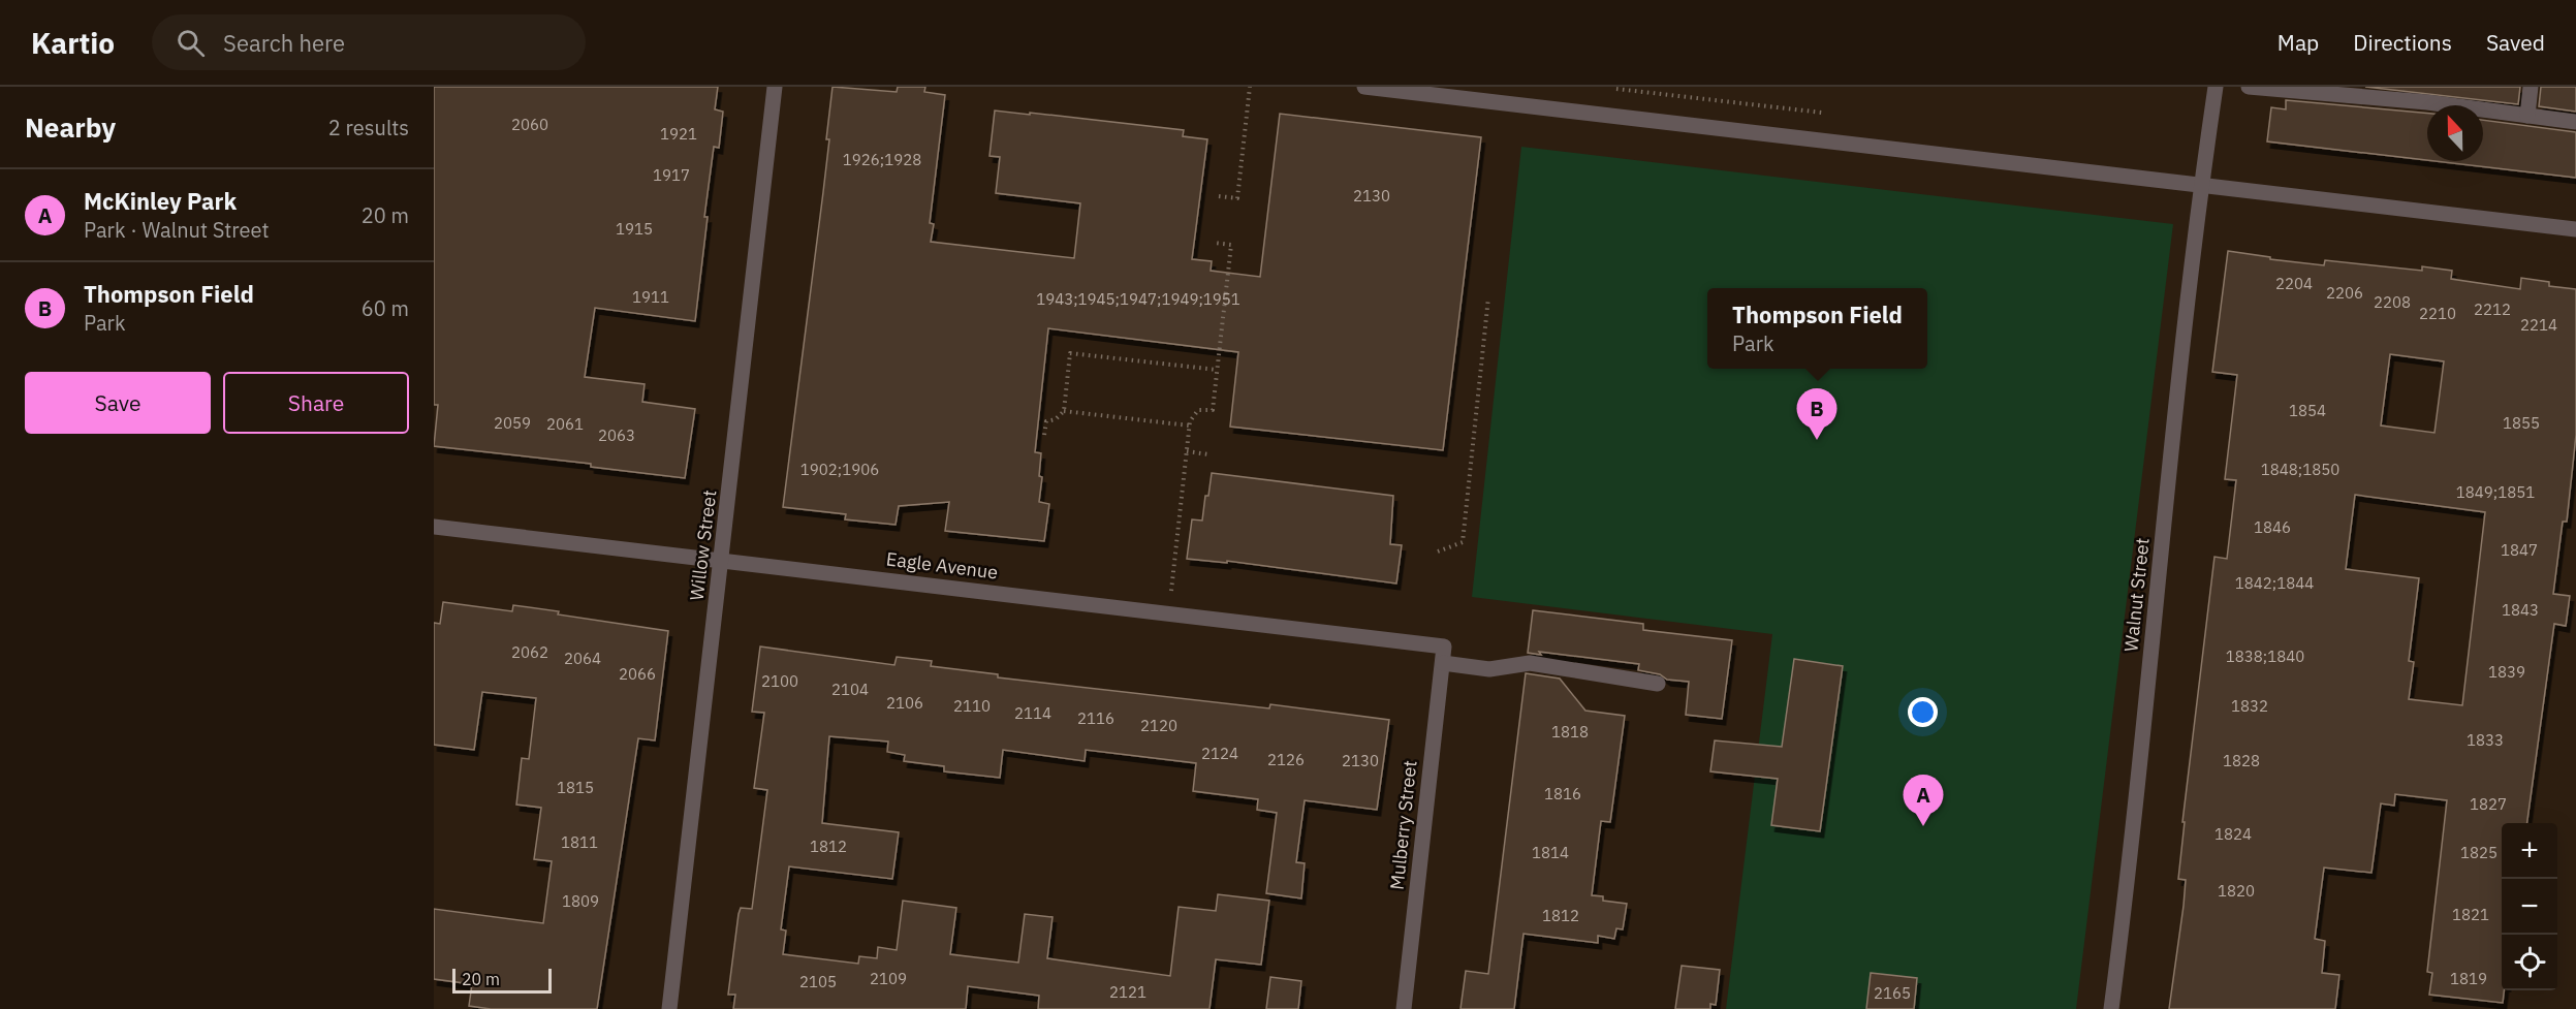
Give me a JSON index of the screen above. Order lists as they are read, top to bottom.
{
  "streets": {
    "street": [
      "Willow Street",
      "Eagle Avenue",
      "Walnut Street",
      "Mulberry Street"
    ]
  },
  "crossings": [
    ["Willow Street", "Eagle Avenue"],
    ["Eagle Avenue", "Mulberry Street"]
  ],
  "house_numbers": [
    "2060",
    "1921",
    "1926;1928",
    "1917",
    "2130",
    "1915",
    "2204",
    "2206",
    "1911",
    "1943;1945;1947;1949;1951",
    "2208",
    "2212",
    "2210",
    "2214",
    "1854",
    "2059",
    "1855",
    "2061",
    "2063",
    "1902;1906",
    "1848;1850",
    "1849;1851",
    "1846",
    "1847",
    "1842;1844",
    "1843",
    "2062",
    "1838;1840",
    "2064",
    "1839",
    "2066",
    "2100",
    "2104",
    "2106",
    "2110",
    "1832",
    "2114",
    "2116",
    "2120",
    "1818",
    "1833",
    "2124",
    "2126",
    "2130",
    "1828",
    "1815",
    "1816",
    "1827",
    "1824",
    "1811",
    "1812",
    "1814",
    "1825",
    "1820",
    "1809",
    "1821",
    "1812",
    "2109",
    "1819",
    "2105",
    "2121",
    "2165"
  ],
  "scale_bar": "20 m",
  "north": "top",
  "page": {
    "header": "Kartio",
    "search": "Search here",
    "nav": ["Map", "Directions", "Saved"],
    "heading": ["Nearby", "2 results"],
    "list": [
      {
        "mark": "A",
        "name": "McKinley Park",
        "note": "Park · Walnut Street",
        "value": "20 m"
      },
      {
        "mark": "B",
        "name": "Thompson Field",
        "note": "Park",
        "value": "60 m"
      }
    ],
    "popup": ["Thompson Field", "Park"],
    "buttons": ["Save", "Share"],
    "pins": ["B", "A"],
    "map_buttons": ["+", "−"],
    "scale": "20 m"
  }
}
